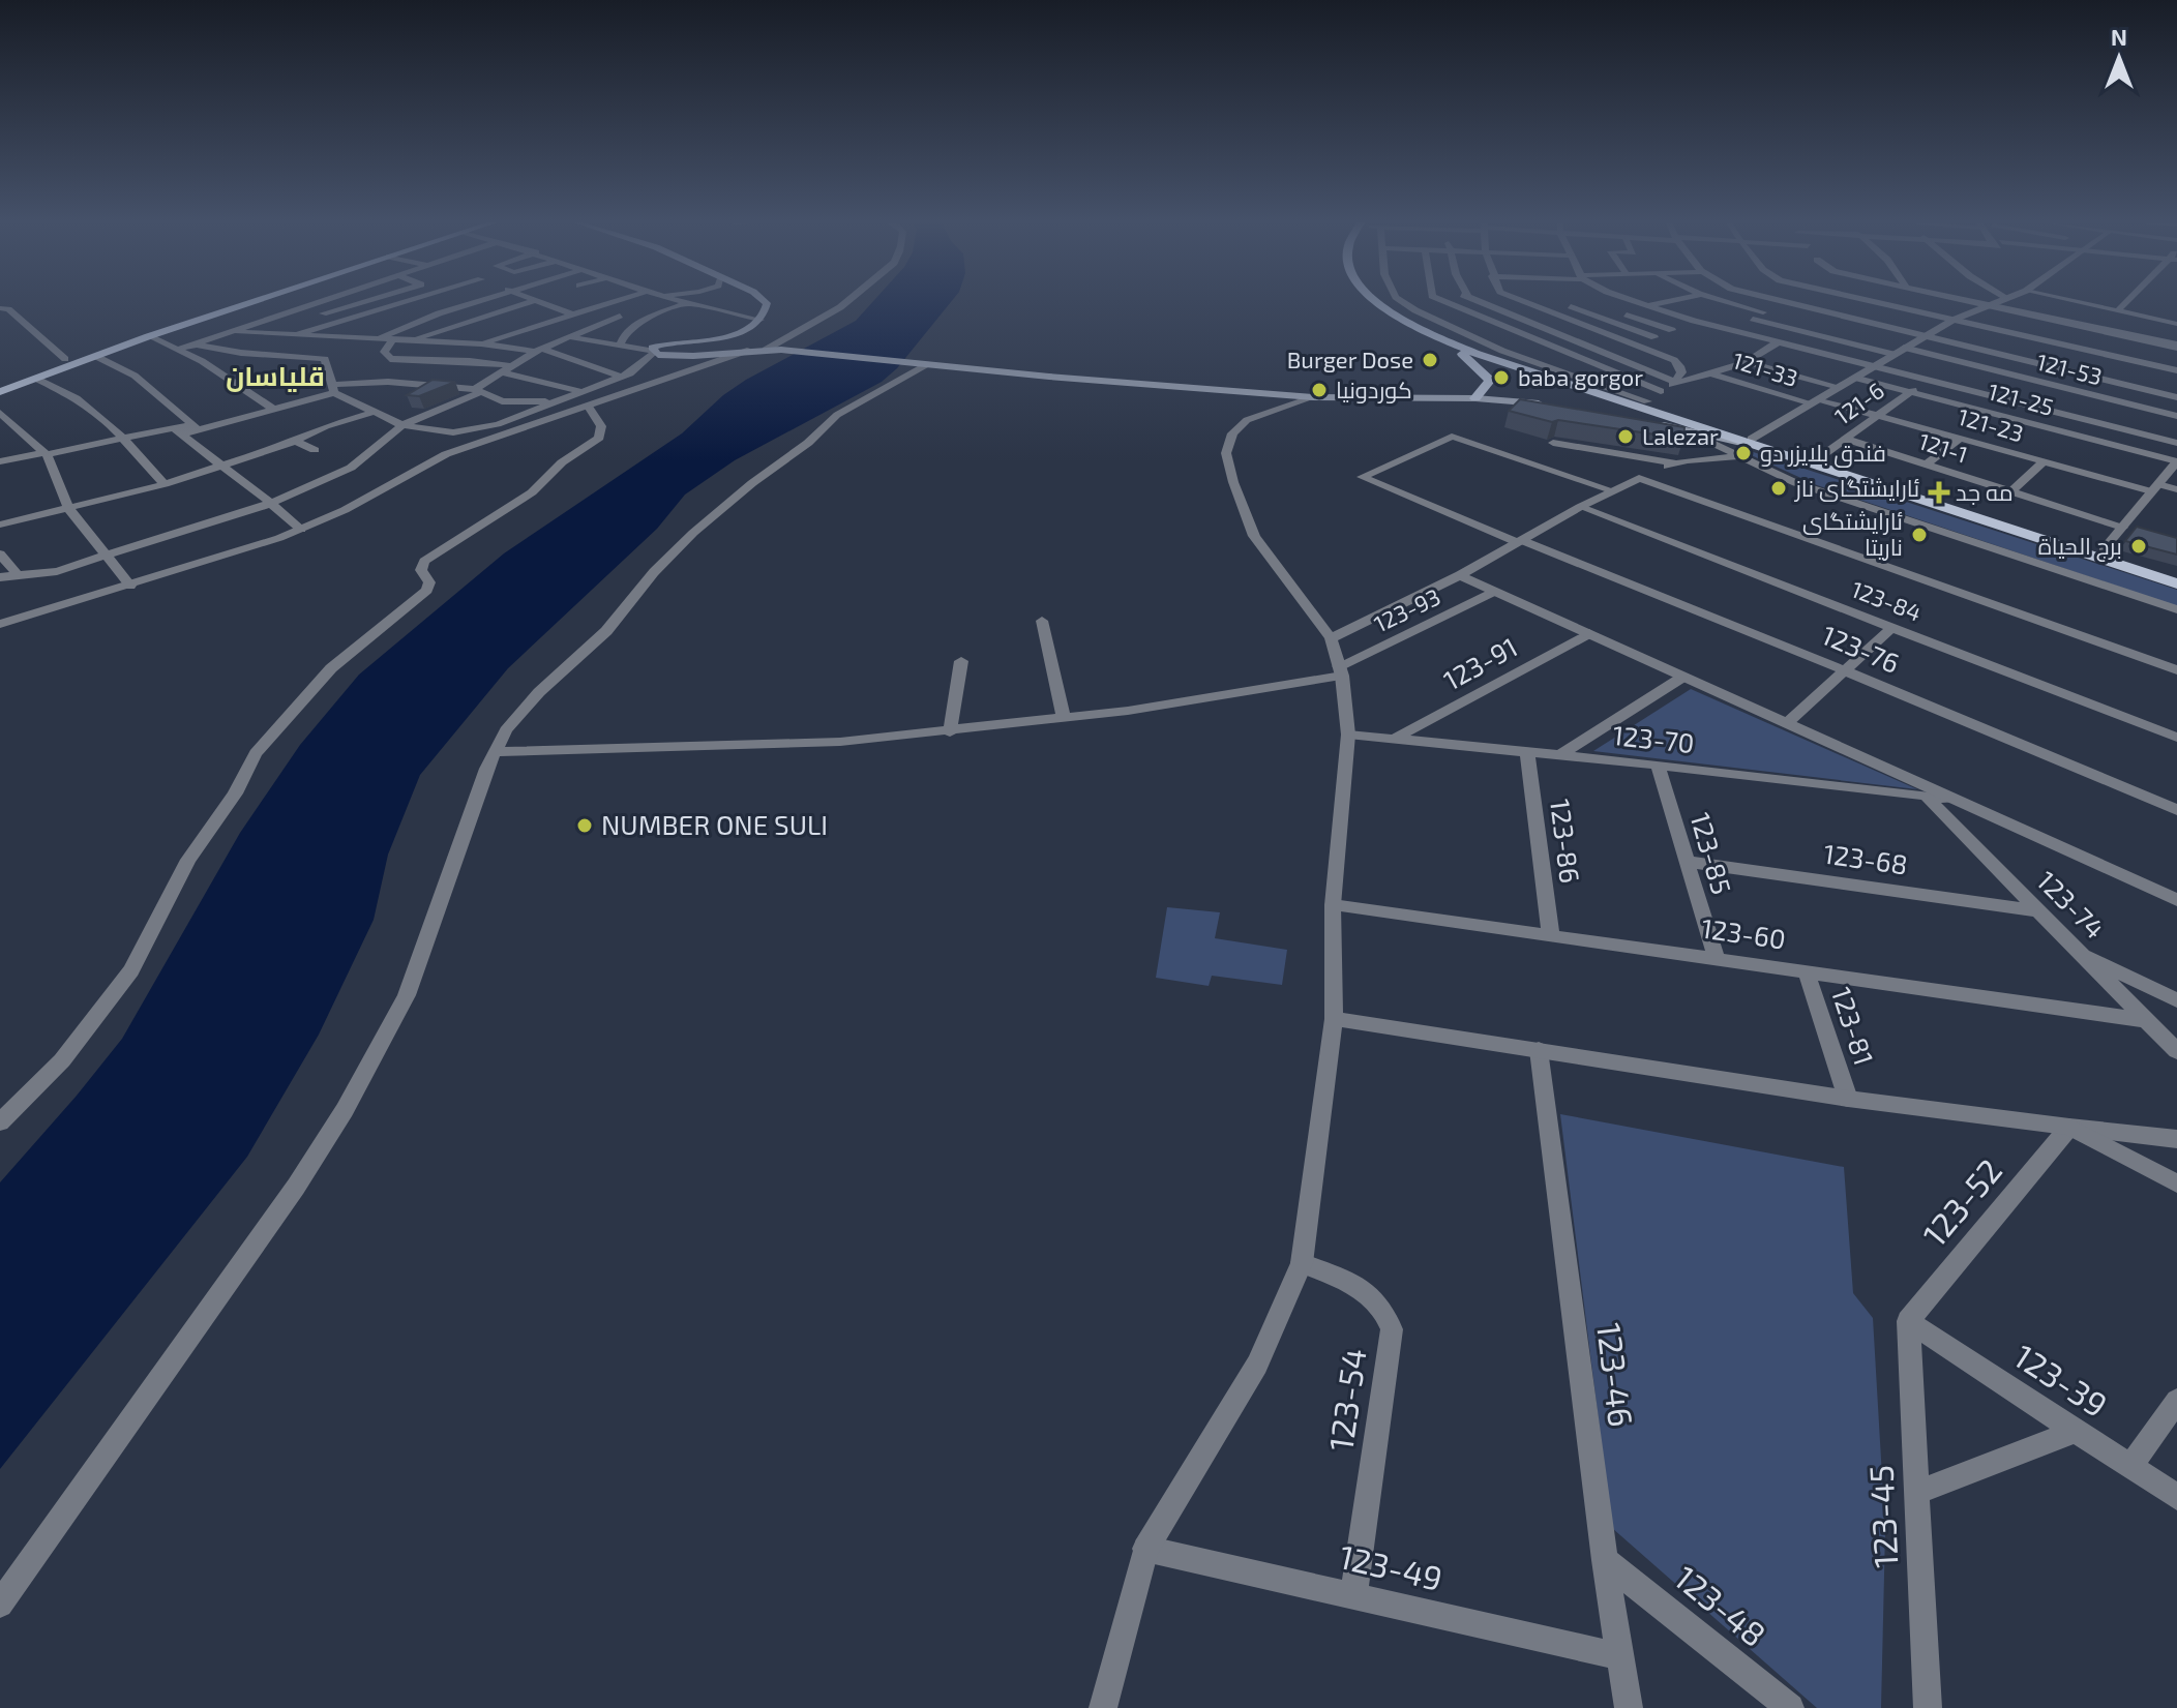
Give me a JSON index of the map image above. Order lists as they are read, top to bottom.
{
  "streets": {
    "street": [
      "121-33",
      "121-53",
      "121-25",
      "121-6",
      "121-23",
      "121-1",
      "123-84",
      "123-93",
      "123-76",
      "123-91",
      "123-70",
      "123-86",
      "123-85",
      "123-68",
      "123-74",
      "123-60",
      "123-81",
      "123-52",
      "123-46",
      "123-39",
      "123-54",
      "123-45",
      "123-49",
      "123-48"
    ]
  },
  "crossings": [
    ["121-33", "121-23"],
    ["121-25", "121-6"],
    ["121-6", "121-23"],
    ["121-6", "121-1"],
    ["123-91", "123-70"],
    ["123-70", "123-86"],
    ["123-70", "123-85"],
    ["123-70", "123-74"],
    ["123-86", "123-60"],
    ["123-85", "123-68"],
    ["123-85", "123-60"],
    ["123-68", "123-74"],
    ["123-74", "123-60"],
    ["123-60", "123-81"],
    ["123-52", "123-39"],
    ["123-52", "123-45"],
    ["123-46", "123-49"],
    ["123-46", "123-48"],
    ["123-39", "123-45"],
    ["123-54", "123-49"]
  ],
  "districts": ["قلياسان"],
  "places": {
    "other": [
      "Burger Dose",
      "baba gorgor",
      "كوردونيا",
      "Lalezar",
      "فندق بلايزر دو",
      "ئارایشتگای ناز",
      "ئارایشتگای ناریتا",
      "برج الحياة",
      "NUMBER ONE SULI"
    ],
    "health": ["مه جد"]
  },
  "north": "top"
}
